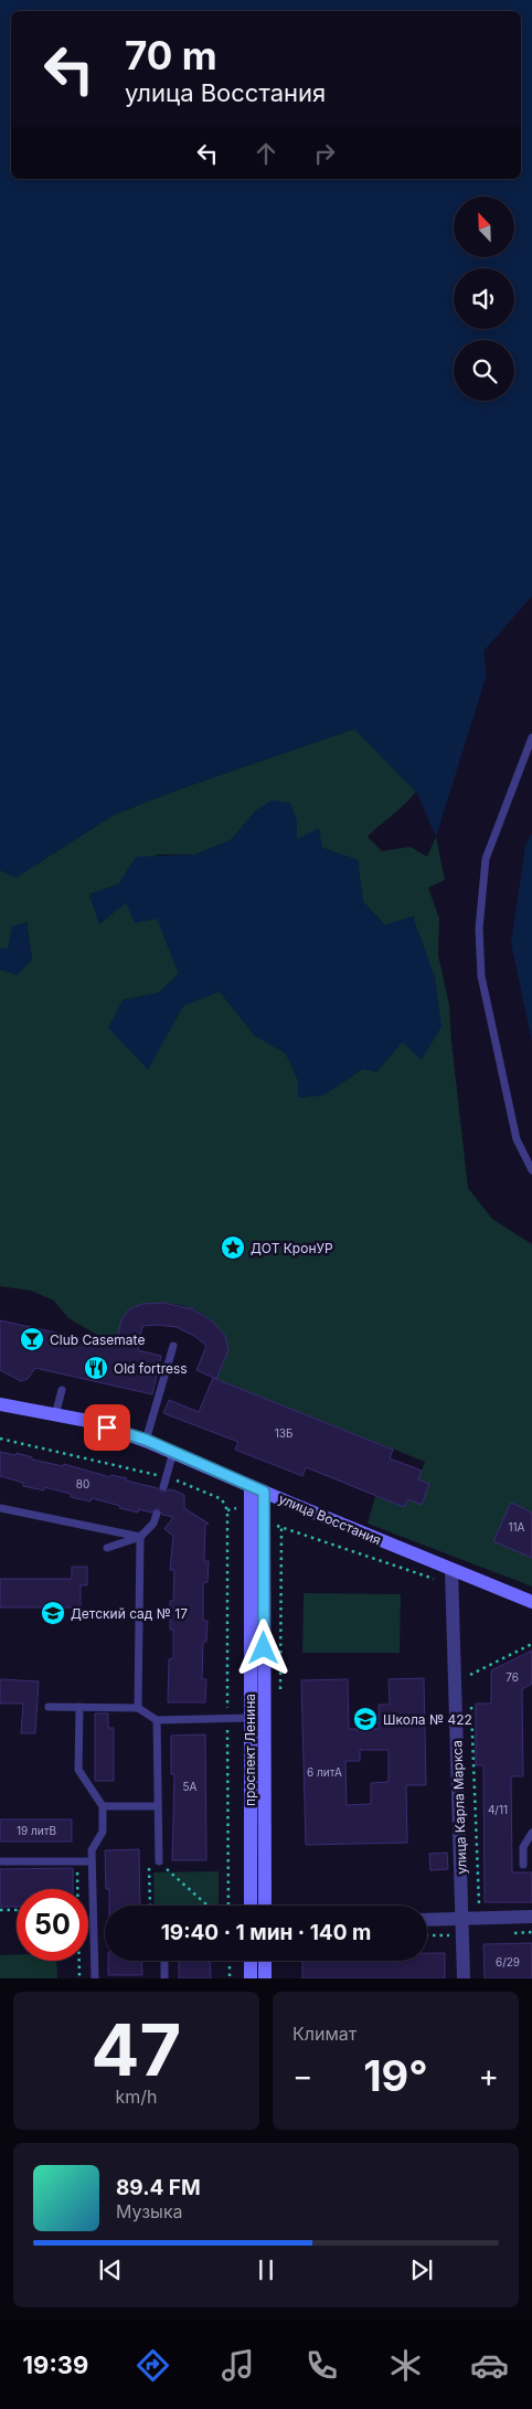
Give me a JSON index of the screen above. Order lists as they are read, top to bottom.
{
  "streets": {
    "main road": ["улица Восстания", "проспект Ленина"],
    "street": ["улица Карла Маркса"]
  },
  "crossings": [
    ["улица Восстания", "проспект Ленина"],
    ["улица Восстания", "улица Карла Маркса"]
  ],
  "places": {
    "place": ["ДОТ КронУР"],
    "bar": ["Club Casemate"],
    "restaurant": ["Old fortress"],
    "school or university": ["Детский сад № 17", "Школа № 422"]
  },
  "house_numbers": [
    "13Б",
    "80",
    "11А",
    "76",
    "6 литА",
    "5А",
    "4/11",
    "19 литВ",
    "6/29"
  ],
  "north": "top left",
  "page": {
    "turn": ["70 m", "улица Восстания"],
    "limit": "50",
    "trip": "19:40 · 1 мин · 140 m",
    "tile": [
      ["47", "km/h"],
      "Климат"
    ],
    "heat": ["−", "19°", "+"],
    "song": ["89.4 FM", "Музыка"],
    "tabs": "19:39"
  }
}
